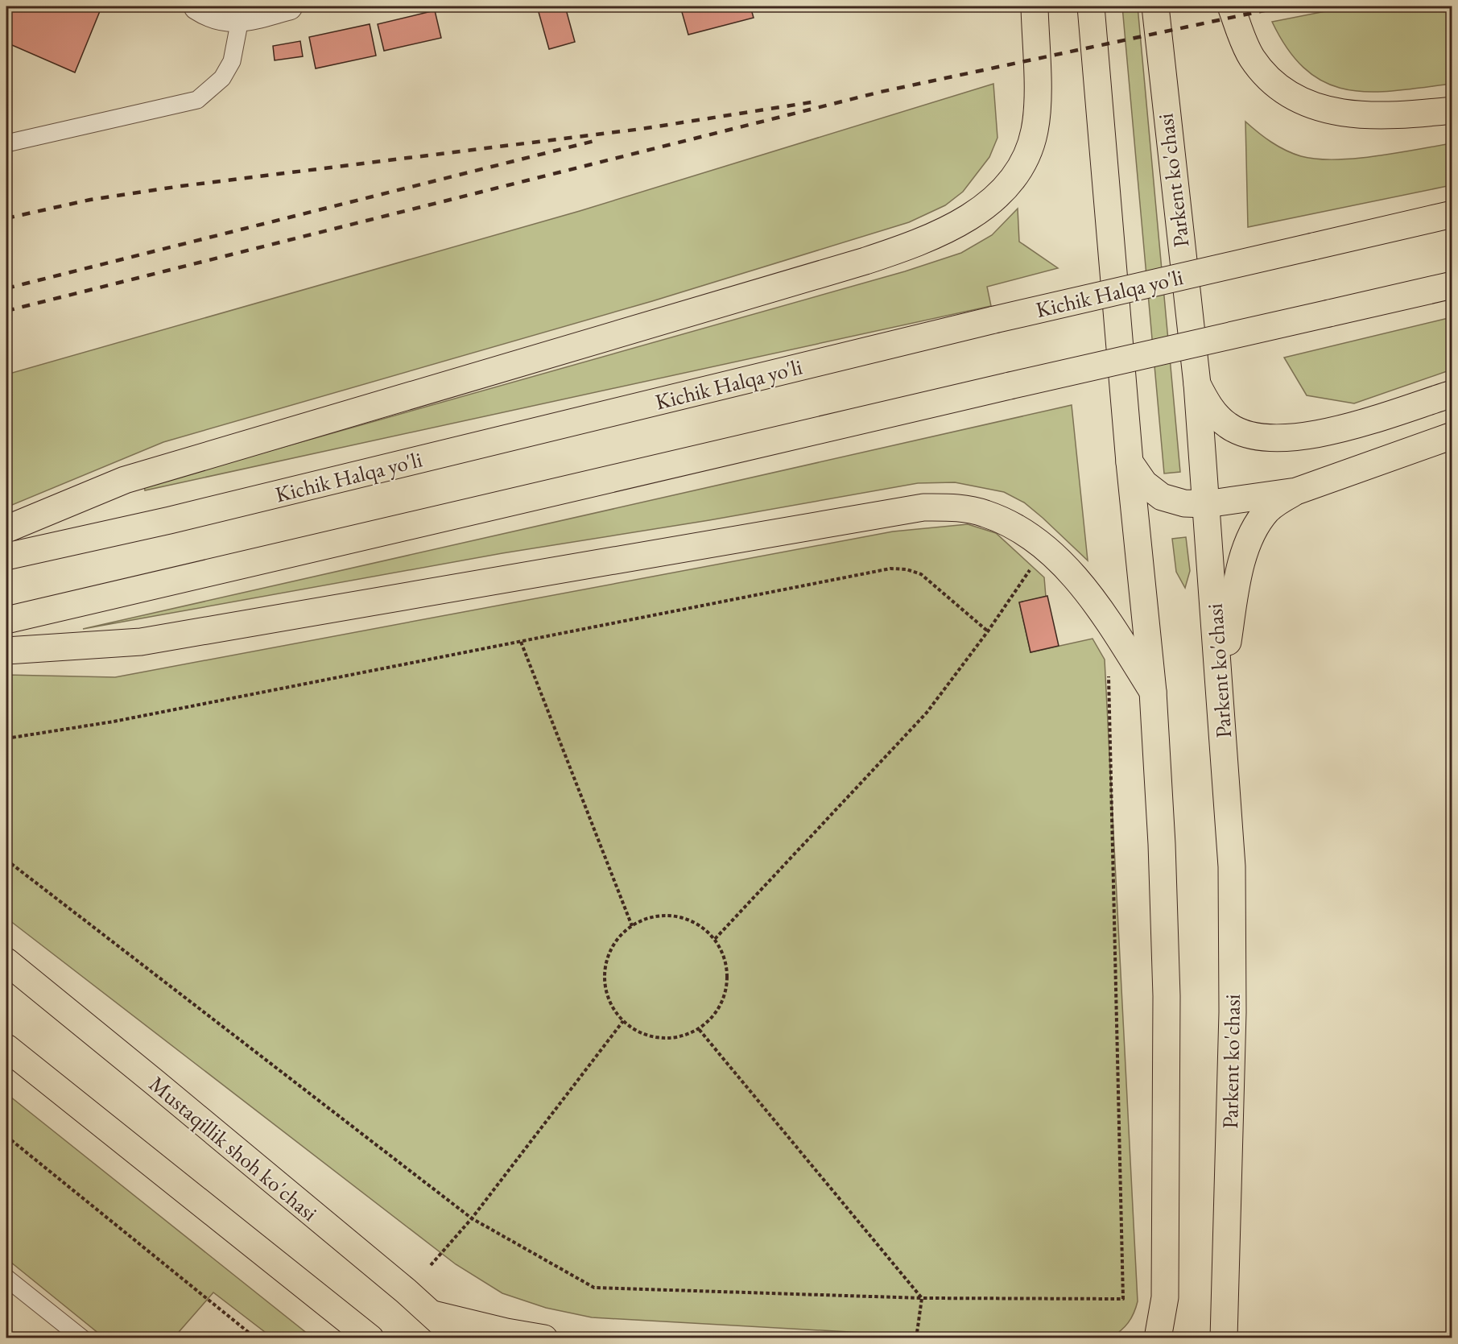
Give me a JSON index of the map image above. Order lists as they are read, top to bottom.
{
  "streets": {
    "main road": ["Parkent ko'chasi", "Kichik Halqa yo'li", "Mustaqillik shoh ko'chasi"]
  }
}
